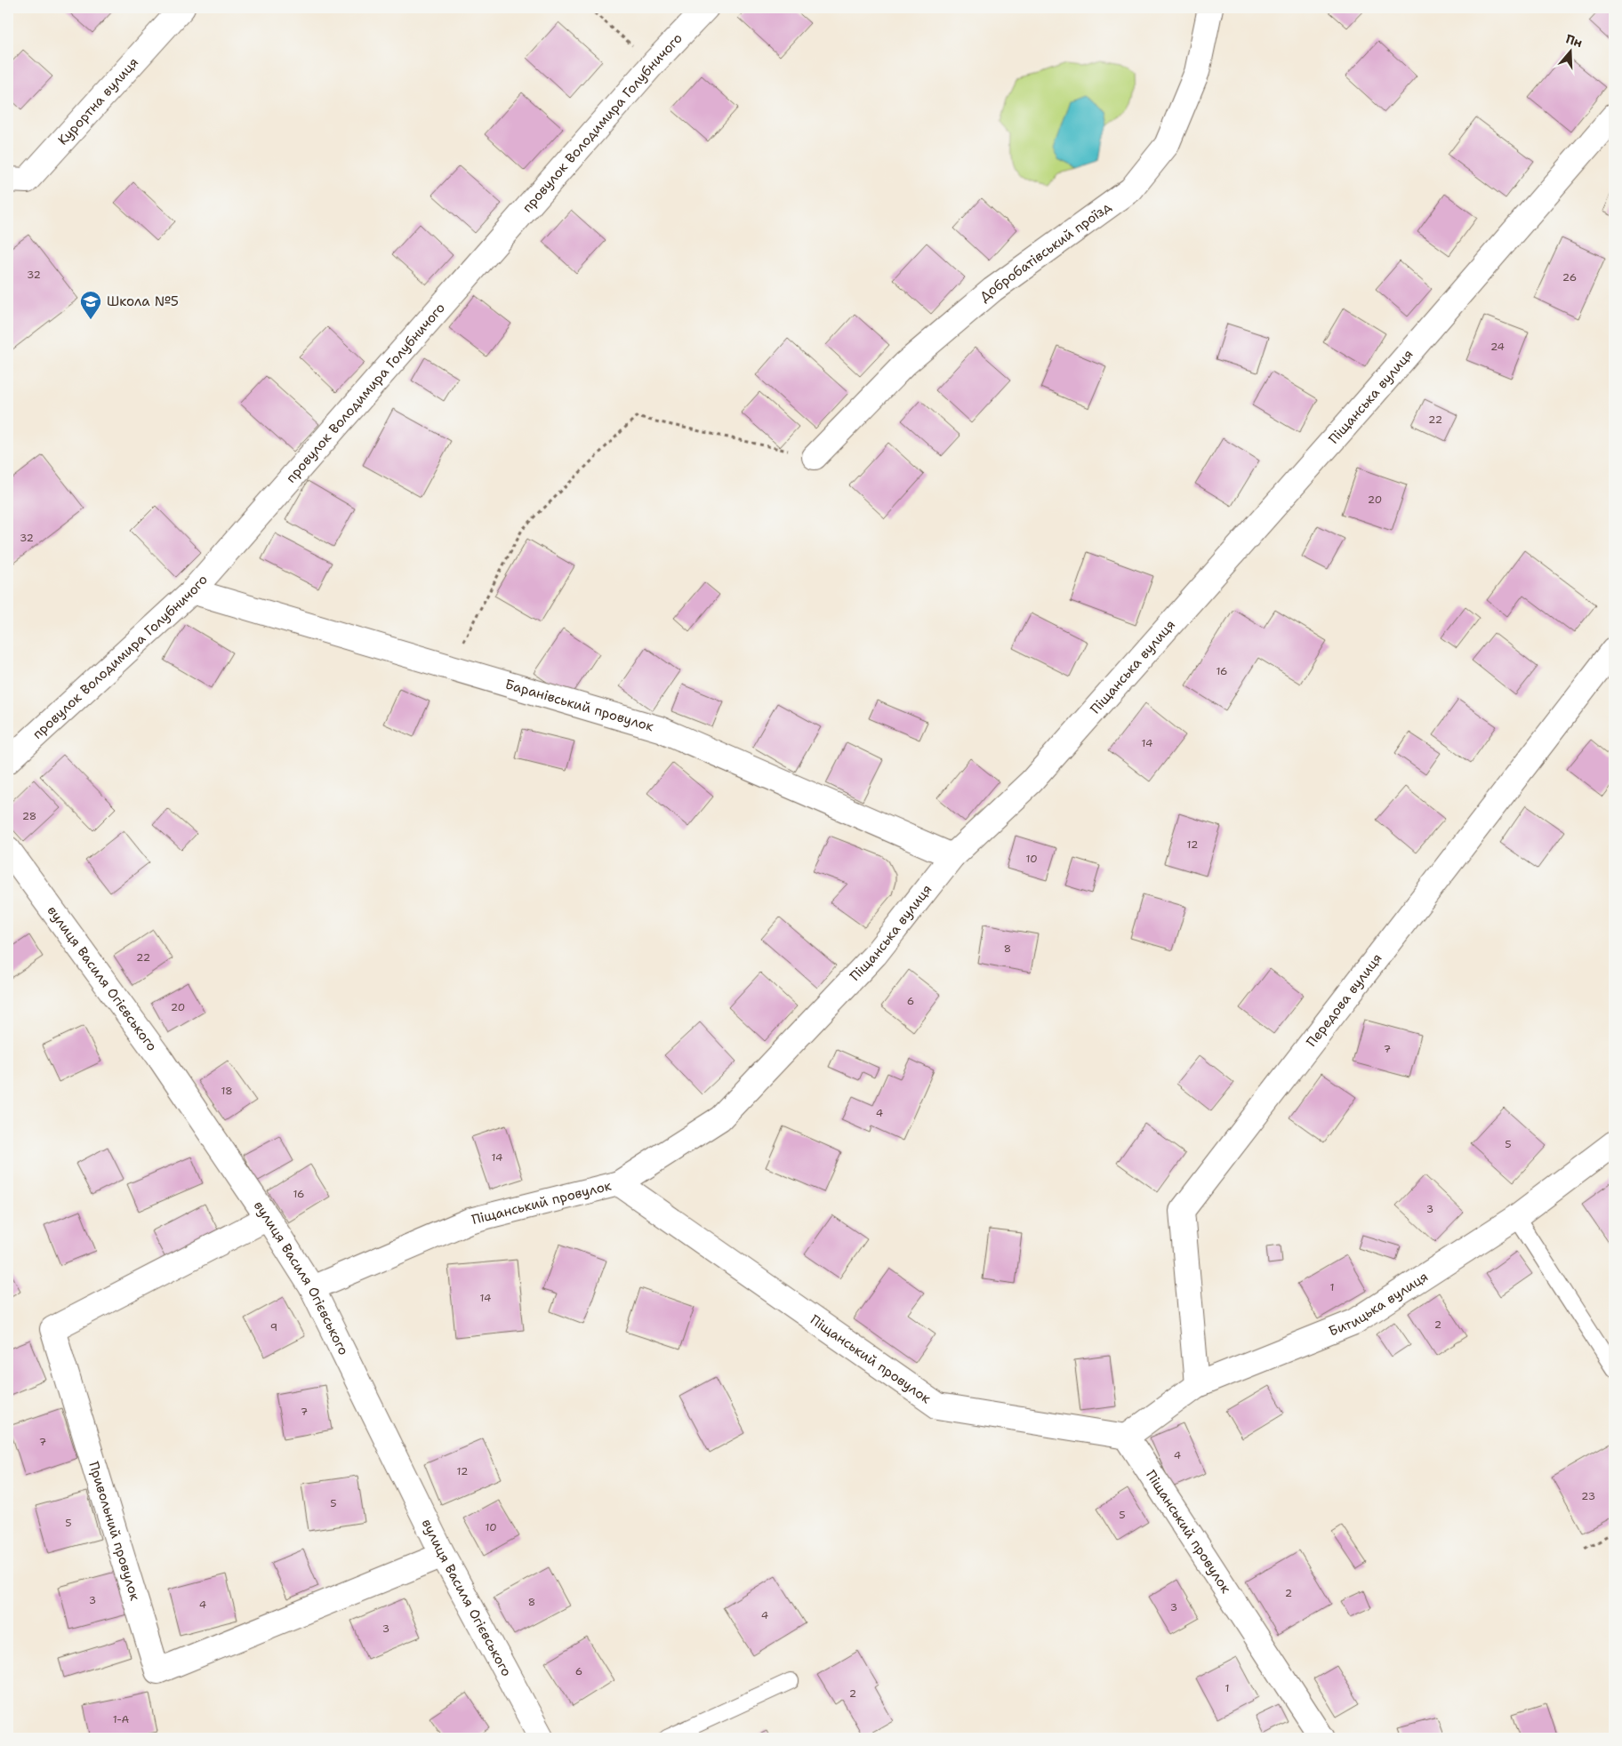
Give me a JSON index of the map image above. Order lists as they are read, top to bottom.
{
  "streets": {
    "street": [
      "Курортна вулиця",
      "провулок Володимира Голубничого",
      "Добробатівський проїзд",
      "Піщанська вулиця",
      "Баранівський провулок",
      "вулиця Василя Огієвського",
      "Передова вулиця",
      "Піщанський провулок",
      "Битицька вулиця",
      "Привольний провулок"
    ]
  },
  "crossings": [
    ["провулок Володимира Голубничого", "Баранівський провулок"],
    ["Піщанська вулиця", "Баранівський провулок"],
    ["Піщанська вулиця", "Піщанський провулок"],
    ["вулиця Василя Огієвського", "Піщанський провулок"],
    ["вулиця Василя Огієвського", "Привольний провулок"],
    ["Передова вулиця", "Битицька вулиця"],
    ["Піщанський провулок", "Битицька вулиця"]
  ],
  "places": {
    "school or university": ["Школа №5"]
  },
  "house_numbers": [
    "32",
    "26",
    "24",
    "22",
    "20",
    "32",
    "16",
    "14",
    "28",
    "12",
    "10",
    "8",
    "22",
    "6",
    "20",
    "7",
    "18",
    "4",
    "5",
    "14",
    "16",
    "3",
    "1",
    "14",
    "2",
    "9",
    "7",
    "7",
    "4",
    "12",
    "23",
    "5",
    "5",
    "5",
    "10",
    "2",
    "3",
    "8",
    "4",
    "3",
    "4",
    "3",
    "6",
    "1",
    "2",
    "1-А"
  ],
  "north": "top"
}
